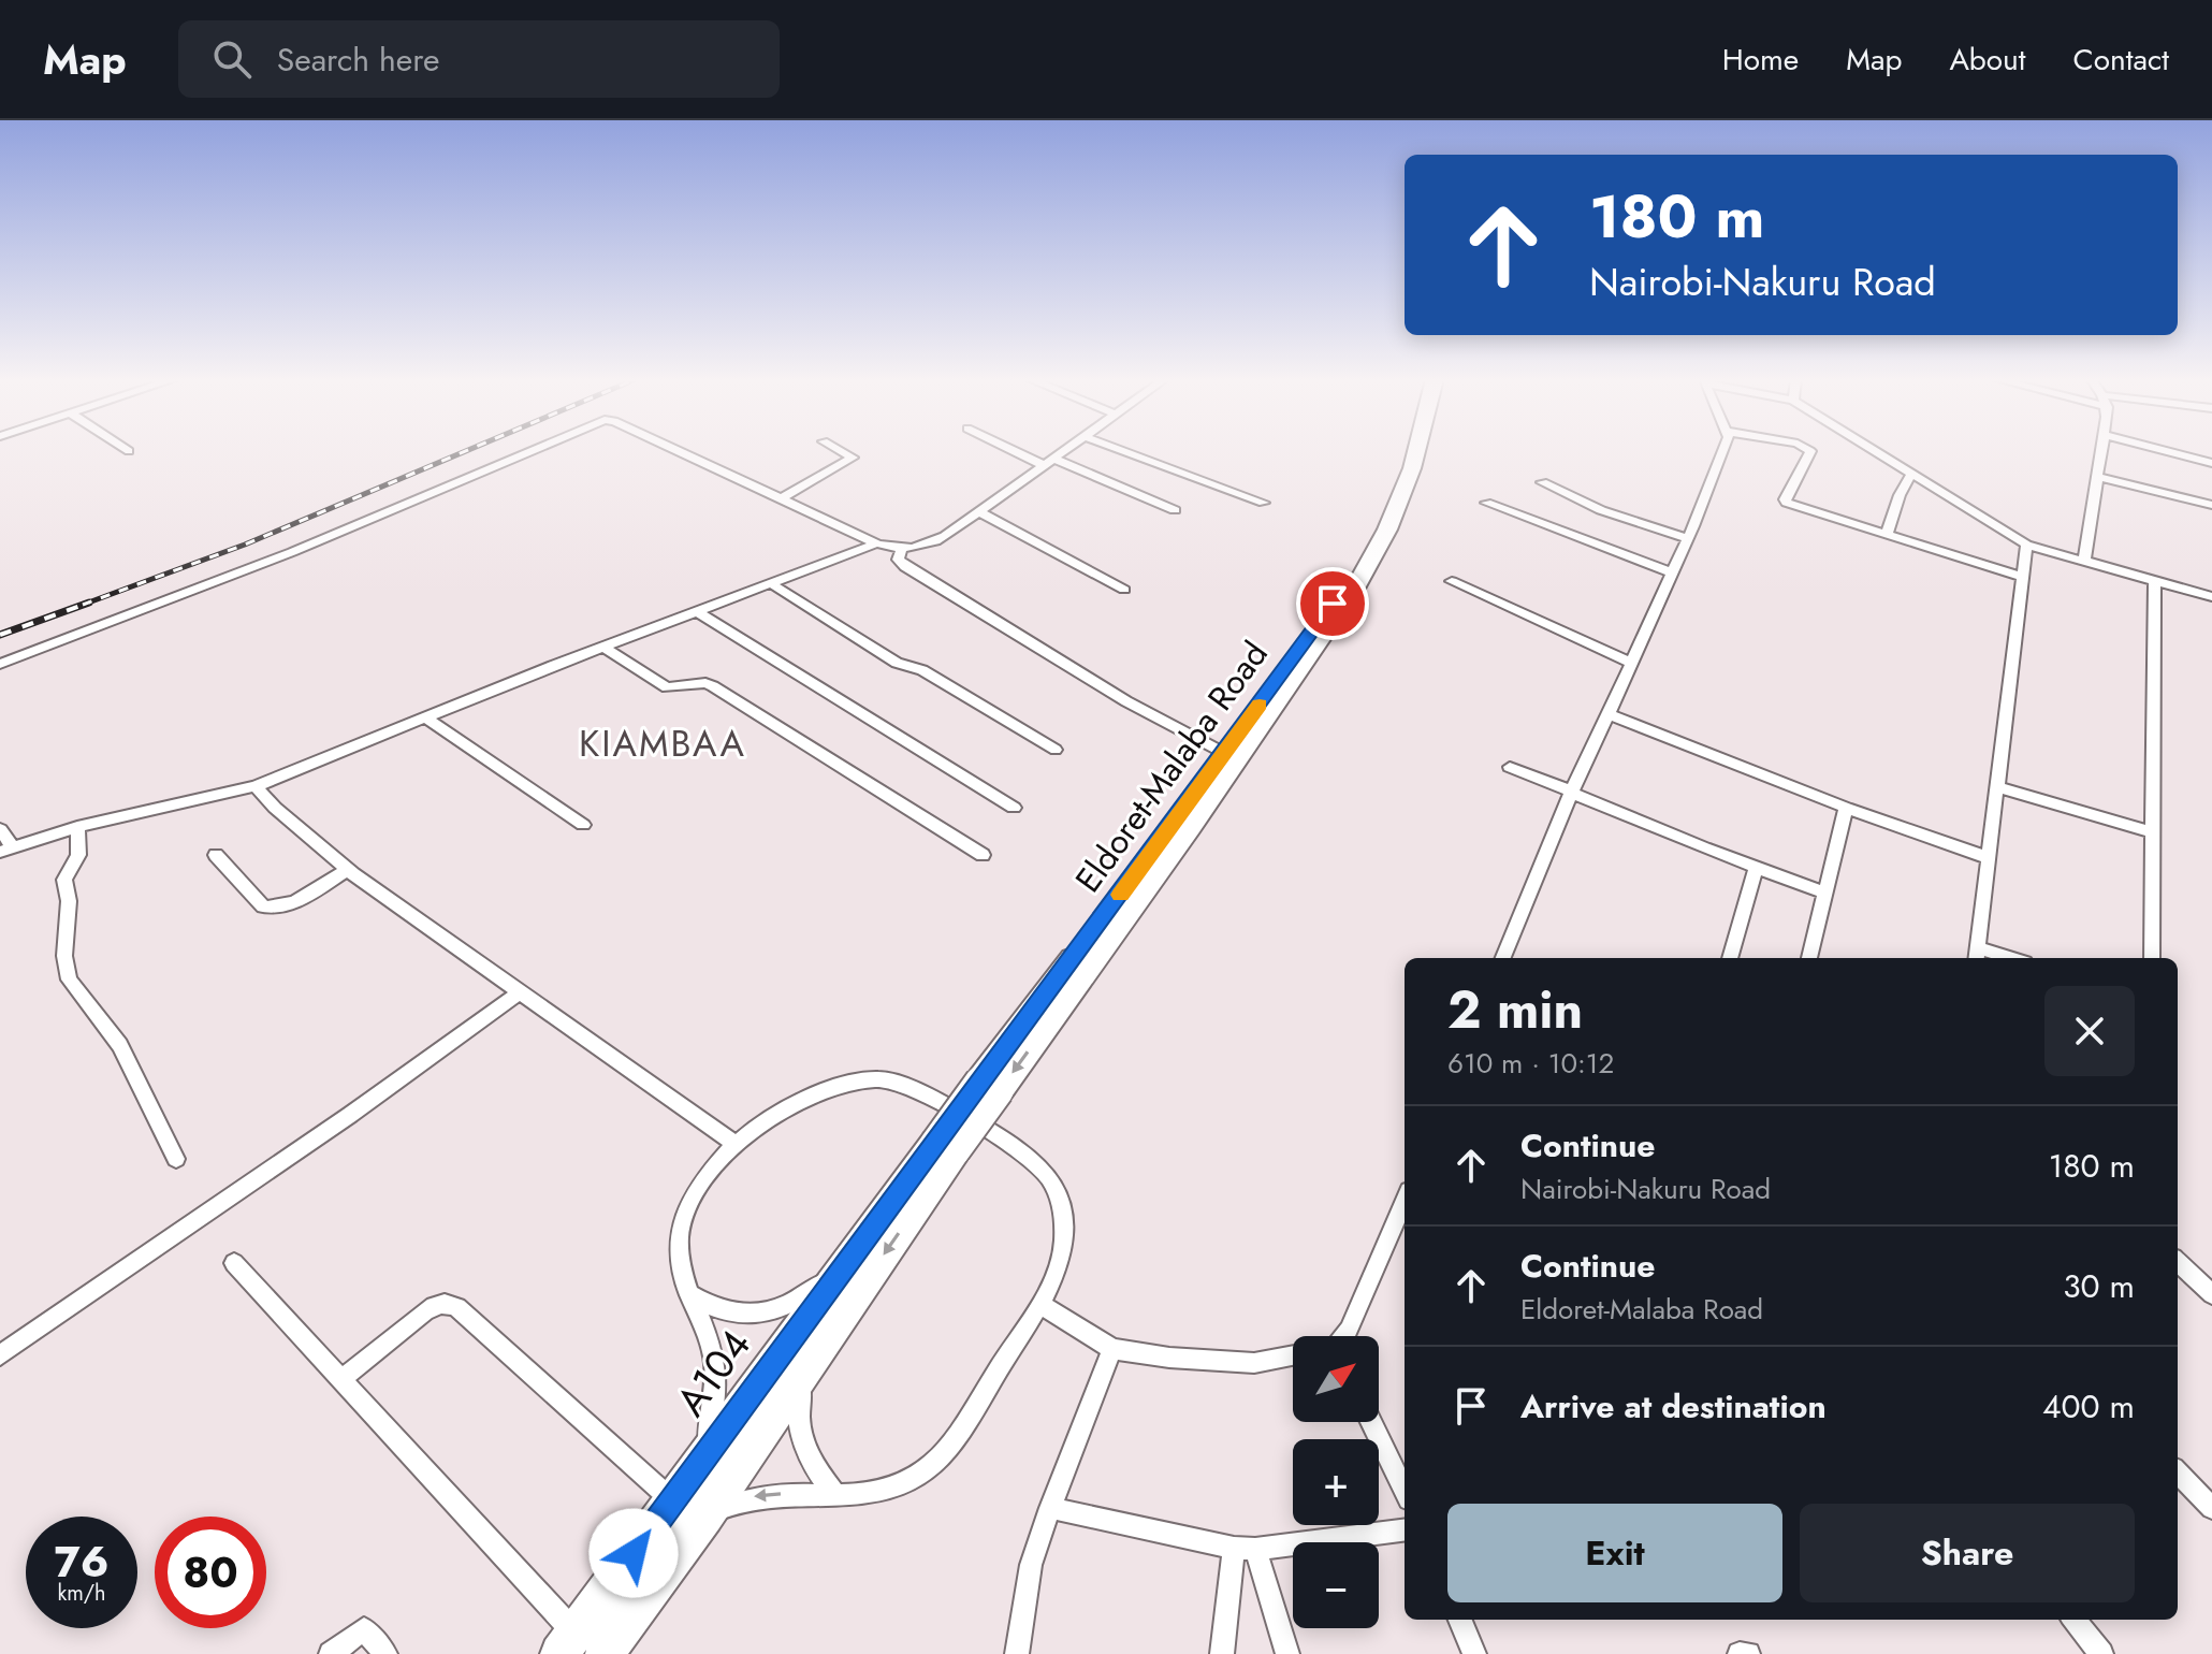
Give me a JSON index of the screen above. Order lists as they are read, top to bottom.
{
  "streets": {
    "highway": ["Eldoret-Malaba Road", "A104"]
  },
  "districts": ["KIAMBAA"],
  "north": "top right",
  "page": {
    "header": "Map",
    "search": "Search here",
    "nav": [
      "Home",
      "Map",
      "About",
      "Contact"
    ],
    "turn": ["180 m", "Nairobi-Nakuru Road"],
    "heading": ["2 min", "610 m · 10:12"],
    "list": [
      {
        "name": "Continue",
        "note": "Nairobi-Nakuru Road",
        "value": "180 m"
      },
      {
        "name": "Continue",
        "note": "Eldoret-Malaba Road",
        "value": "30 m"
      },
      {
        "name": "Arrive at destination",
        "value": "400 m"
      }
    ],
    "map_buttons": ["+", "−"],
    "buttons": ["Exit", "Share"],
    "speed": "76 km/h",
    "limit": "80"
  }
}
